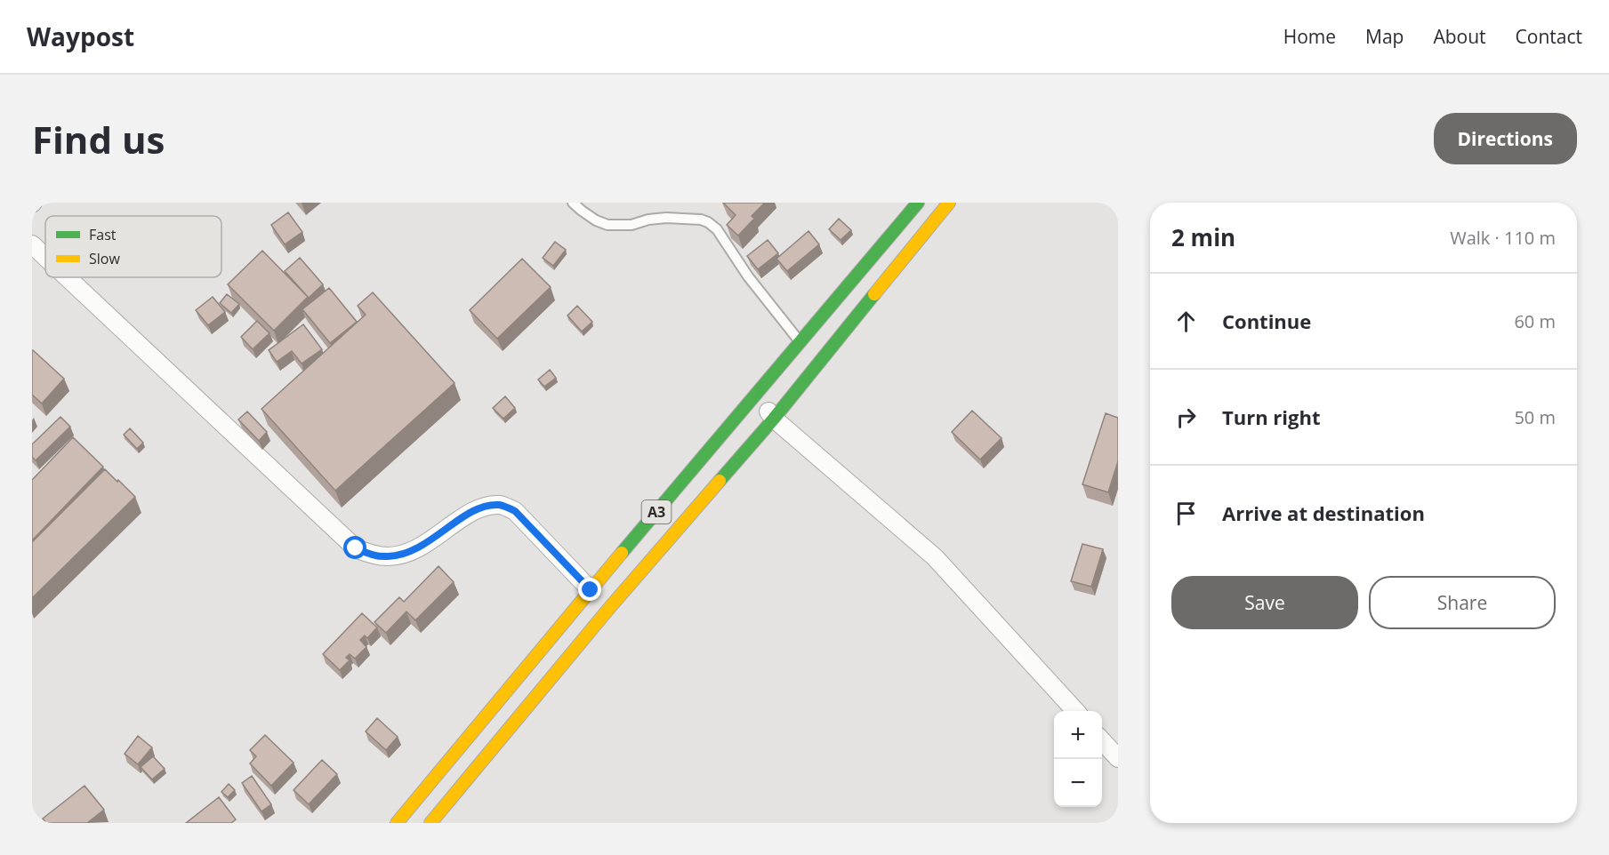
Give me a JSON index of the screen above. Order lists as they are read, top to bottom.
{
  "streets": {
    "highway": ["A3"]
  },
  "legend": ["Fast", "Slow"],
  "page": {
    "header": "Waypost",
    "nav": [
      "Home",
      "Map",
      "About",
      "Contact"
    ],
    "buttons": [
      "Directions",
      ["Save", "Share"]
    ],
    "title": "Find us",
    "heading": ["2 min", "Walk · 110 m"],
    "list": [
      ["Continue", "60 m"],
      ["Turn right", "50 m"],
      "Arrive at destination"
    ],
    "map_buttons": ["+", "−"]
  }
}
